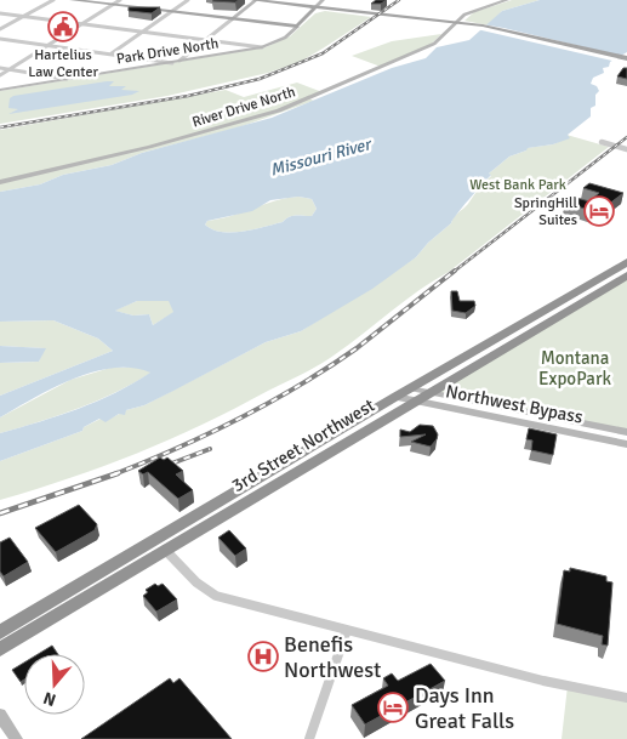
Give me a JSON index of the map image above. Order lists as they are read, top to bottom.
{
  "streets": {
    "highway": ["3rd Street Northwest"],
    "main road": ["Park Drive North", "River Drive North", "Northwest Bypass"]
  },
  "crossings": [
    ["Northwest Bypass", "3rd Street Northwest"]
  ],
  "water": ["Missouri River"],
  "parks": ["West Bank Park", "Montana ExpoPark"],
  "places": {
    "public building": ["Hartelius Law Center"],
    "hotel": ["SpringHill Suites", "Days Inn Great Falls"],
    "hospital": ["Benefis Northwest"]
  },
  "north": "bottom"
}
